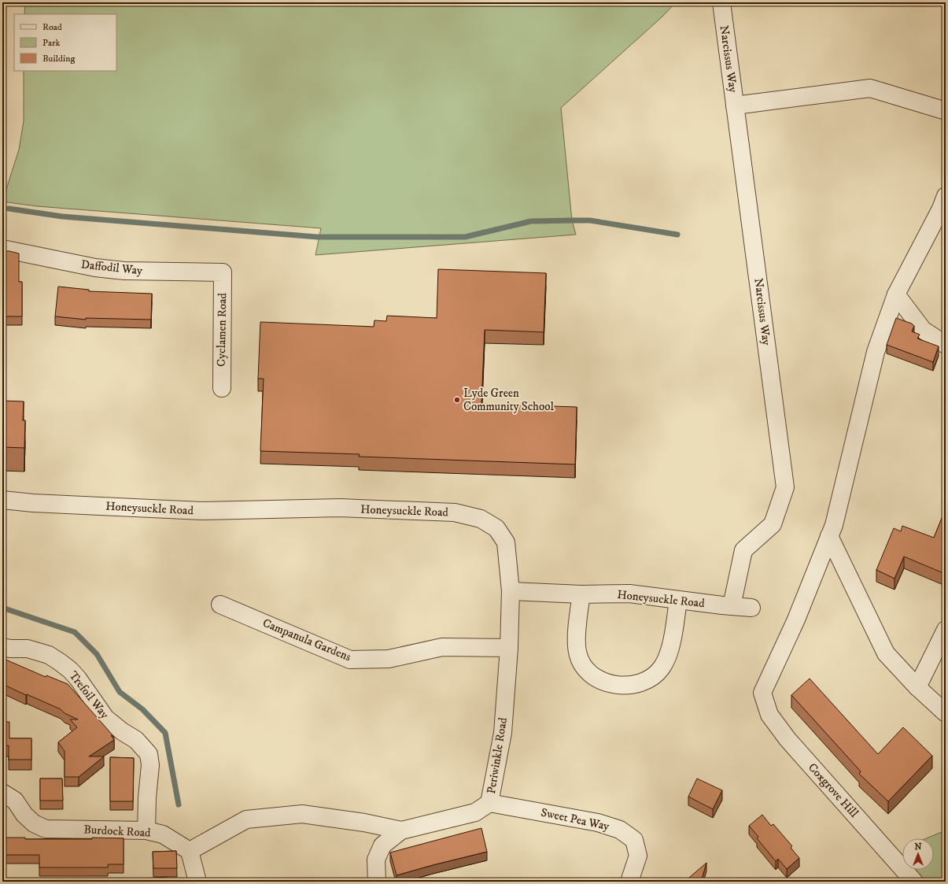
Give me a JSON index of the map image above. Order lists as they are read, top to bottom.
{
  "streets": {
    "street": [
      "Narcissus Way",
      "Daffodil Way",
      "Cyclamen Road",
      "Honeysuckle Road",
      "Campanula Gardens",
      "Trefoil Way",
      "Periwinkle Road",
      "Coxgrove Hill",
      "Sweet Pea Way",
      "Burdock Road"
    ]
  },
  "crossings": [
    ["Narcissus Way", "Honeysuckle Road"],
    ["Daffodil Way", "Cyclamen Road"],
    ["Honeysuckle Road", "Periwinkle Road"],
    ["Campanula Gardens", "Periwinkle Road"],
    ["Trefoil Way", "Burdock Road"],
    ["Periwinkle Road", "Sweet Pea Way"]
  ],
  "places": ["Lyde Green Community School"],
  "legend": ["Road", "Park", "Building"],
  "north": "top"
}
